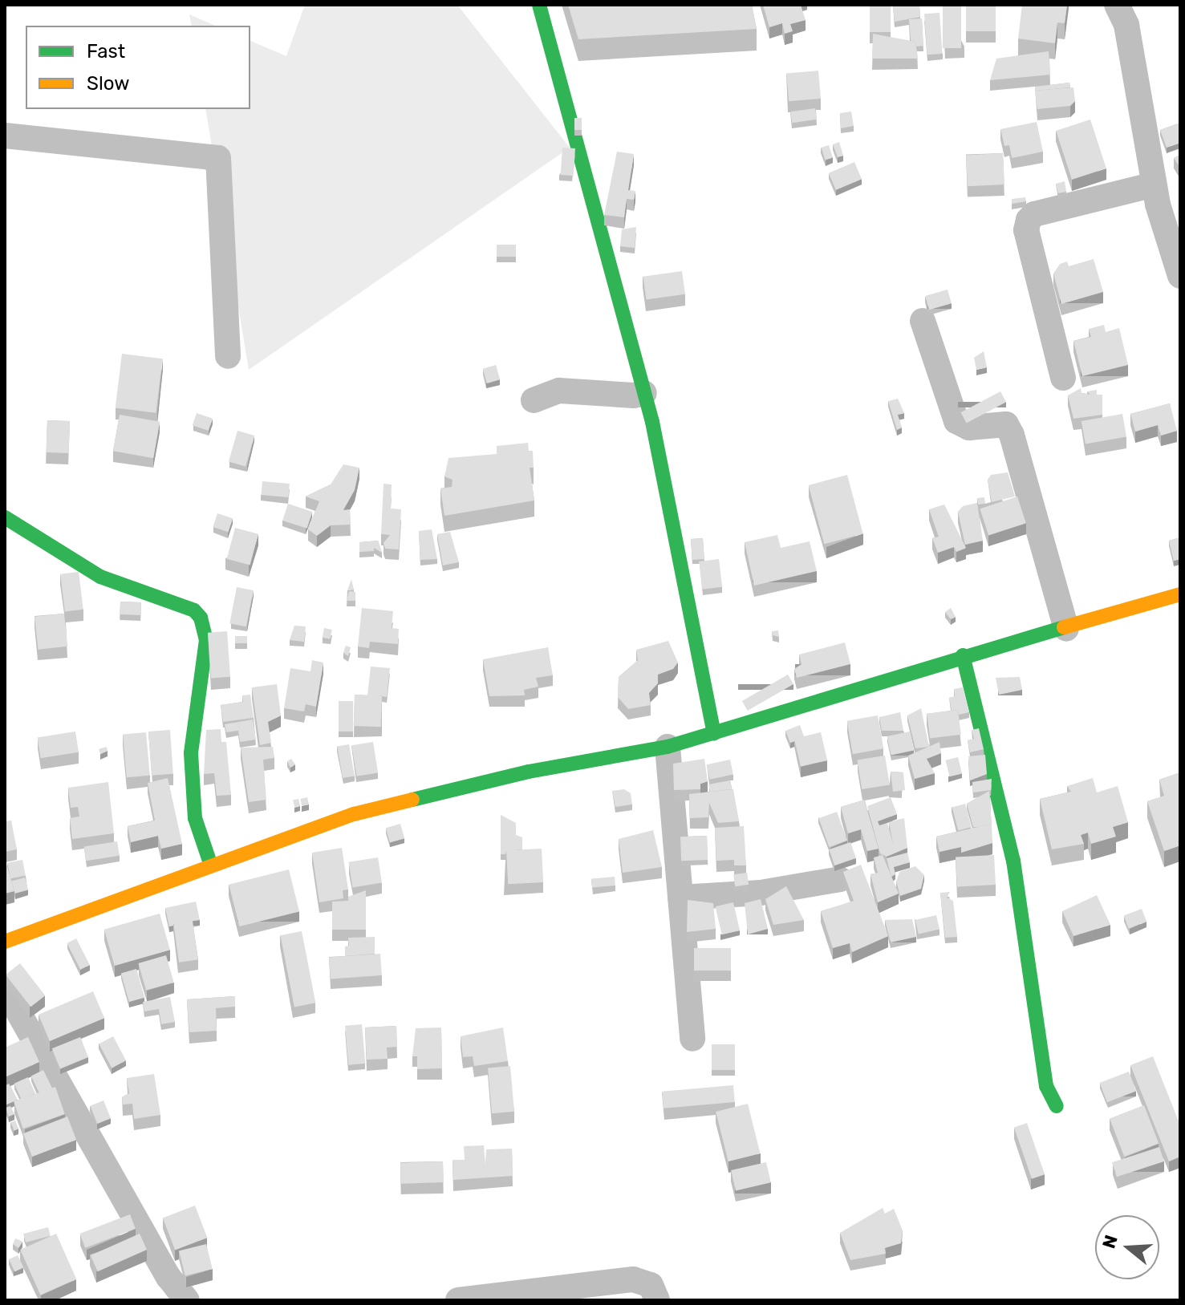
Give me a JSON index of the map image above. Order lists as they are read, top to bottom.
{
  "legend": ["Fast", "Slow"],
  "north": "left"
}
